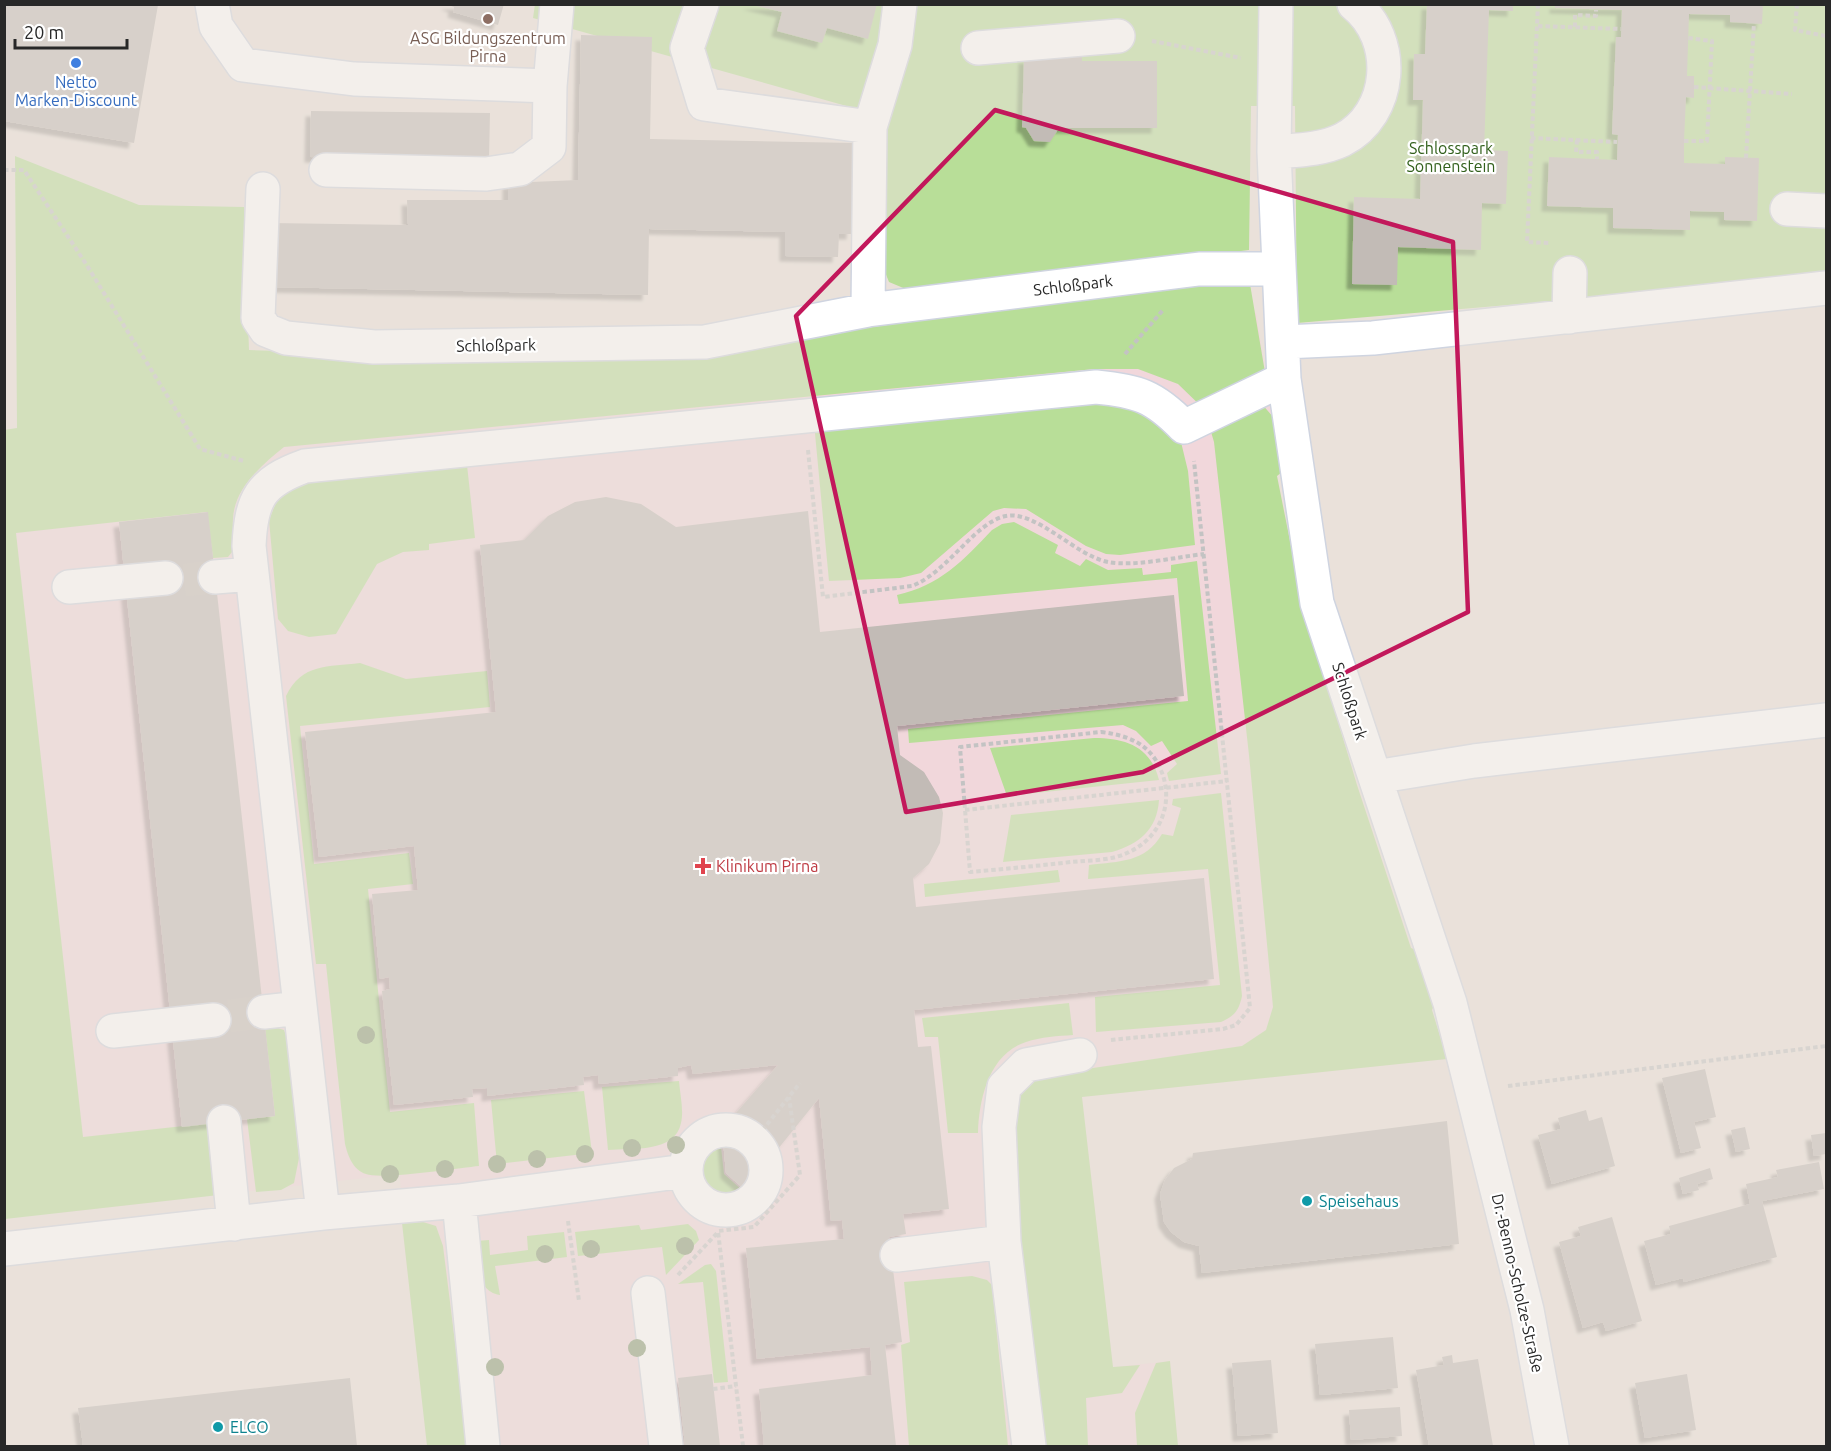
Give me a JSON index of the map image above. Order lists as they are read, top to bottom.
{
  "streets": {
    "street": ["Schloßpark", "Dr.-Benno-Scholze-Straße"]
  },
  "crossings": [
    ["Schloßpark", "Dr.-Benno-Scholze-Straße"]
  ],
  "parks": ["Schlosspark Sonnenstein"],
  "places": {
    "other": [
      "ASG Bildungszentrum Pirna",
      "Netto Marken-Discount",
      "Speisehaus",
      "ELCO"
    ],
    "health": ["Klinikum Pirna"]
  },
  "scale_bar": "20 m"
}
